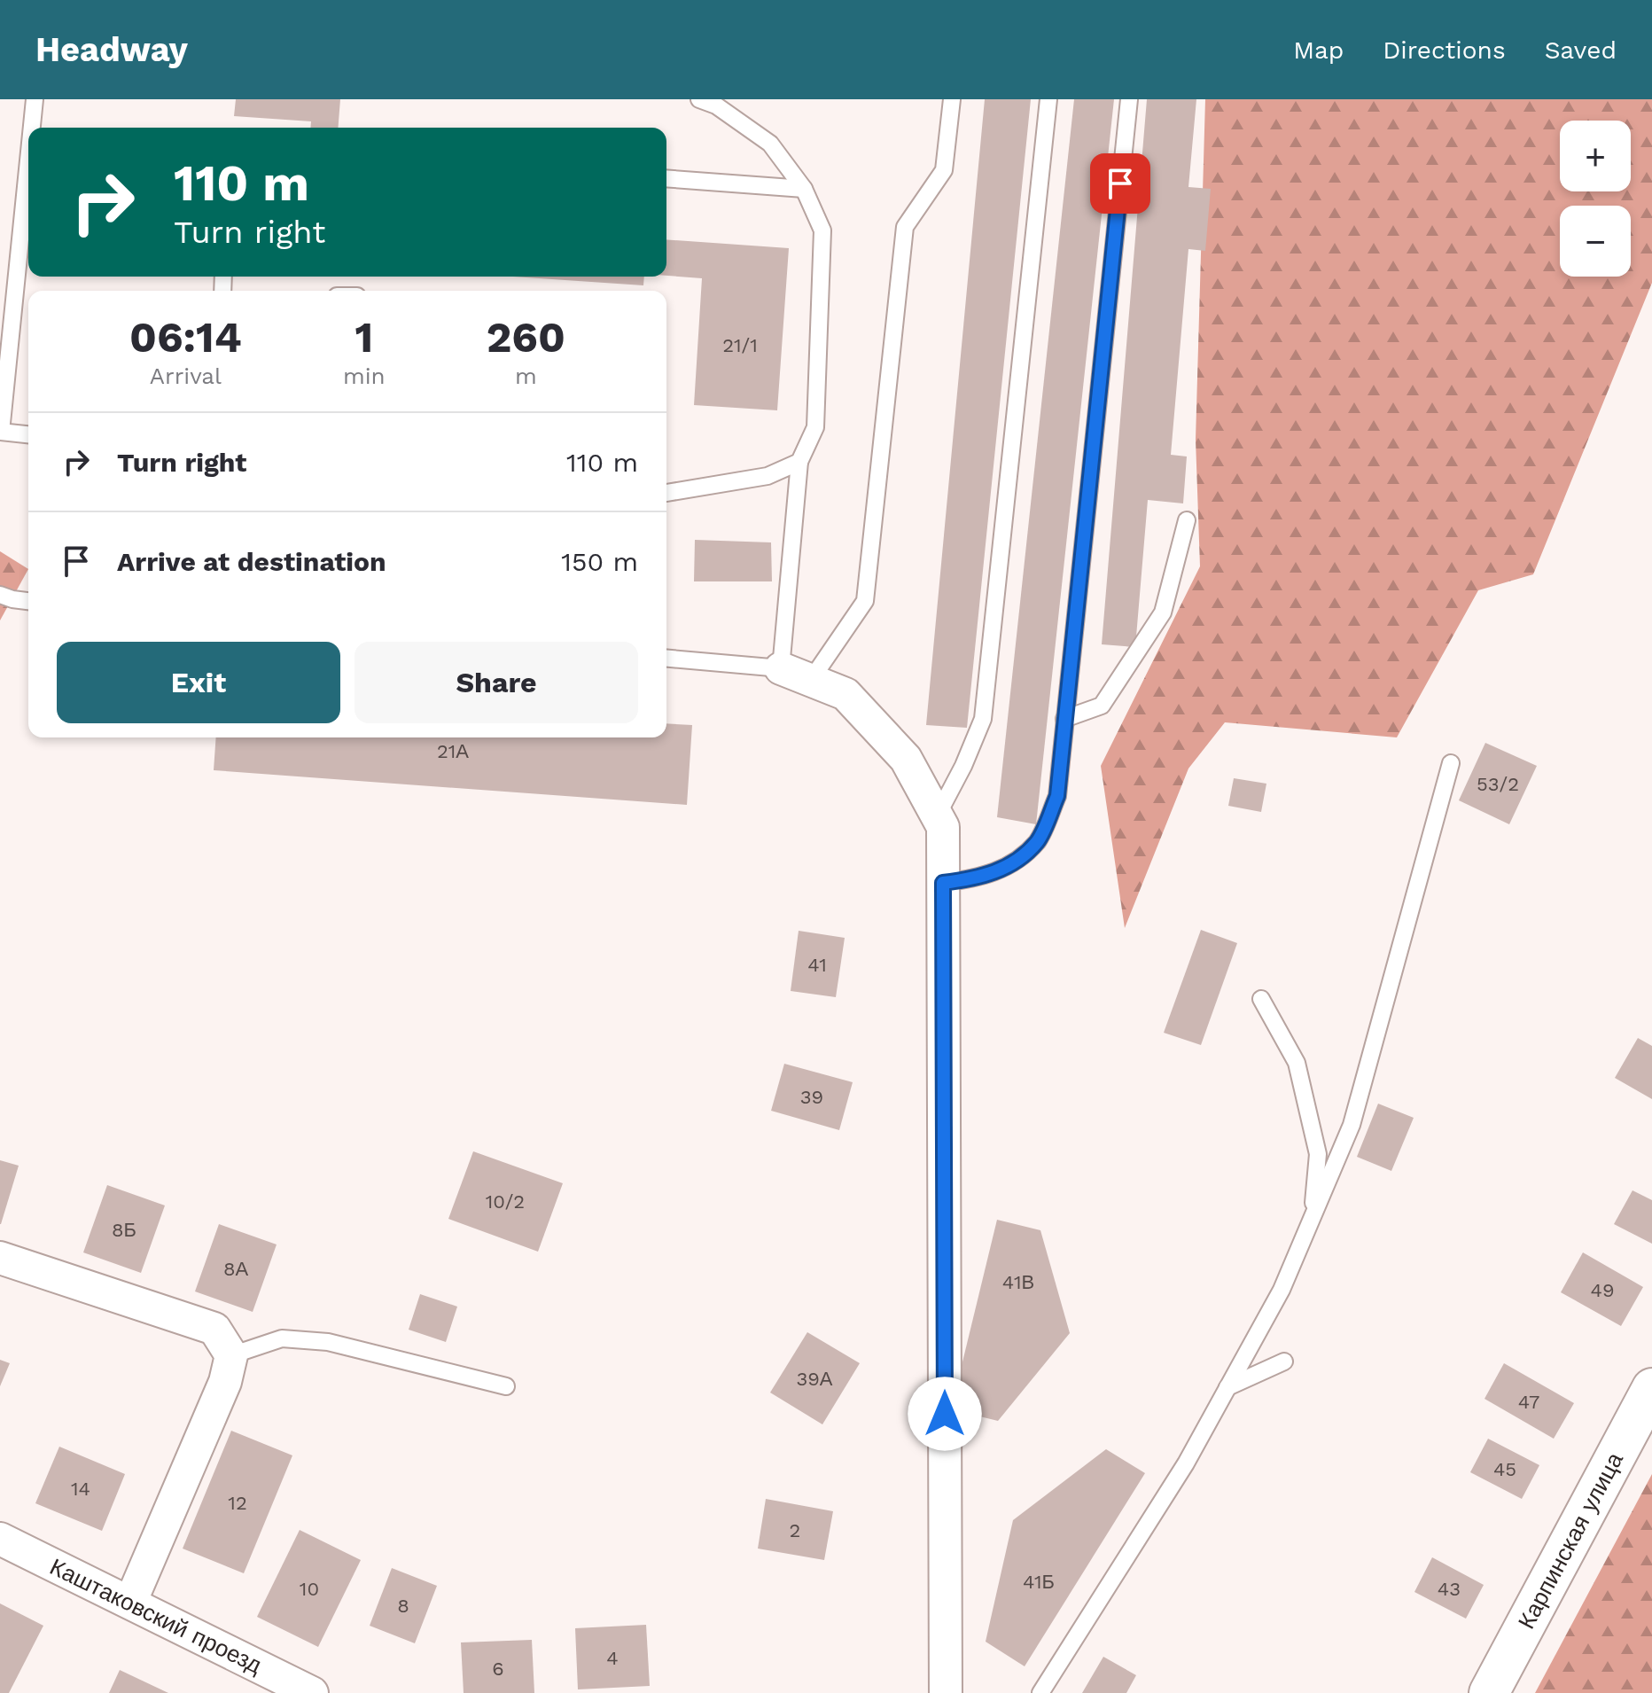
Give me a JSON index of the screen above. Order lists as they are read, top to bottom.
{
  "streets": {
    "street": ["Карпинская улица", "Каштаковский проезд"]
  },
  "house_numbers": [
    "21/1",
    "21А",
    "53/2",
    "41",
    "39",
    "10/2",
    "8Б",
    "8А",
    "41В",
    "49",
    "39А",
    "47",
    "45",
    "14",
    "12",
    "2",
    "41Б",
    "10",
    "43",
    "8",
    "4",
    "6"
  ],
  "page": {
    "header": "Headway",
    "nav": ["Map", "Directions", "Saved"],
    "map_buttons": ["+", "−"],
    "turn": ["110 m", "Turn right"],
    "eta": [
      "06:14",
      "Arrival",
      "1",
      "min",
      "260",
      "m"
    ],
    "list": [
      {
        "name": "Turn right",
        "value": "110 m"
      },
      {
        "name": "Arrive at destination",
        "value": "150 m"
      }
    ],
    "buttons": ["Exit", "Share"]
  }
}
